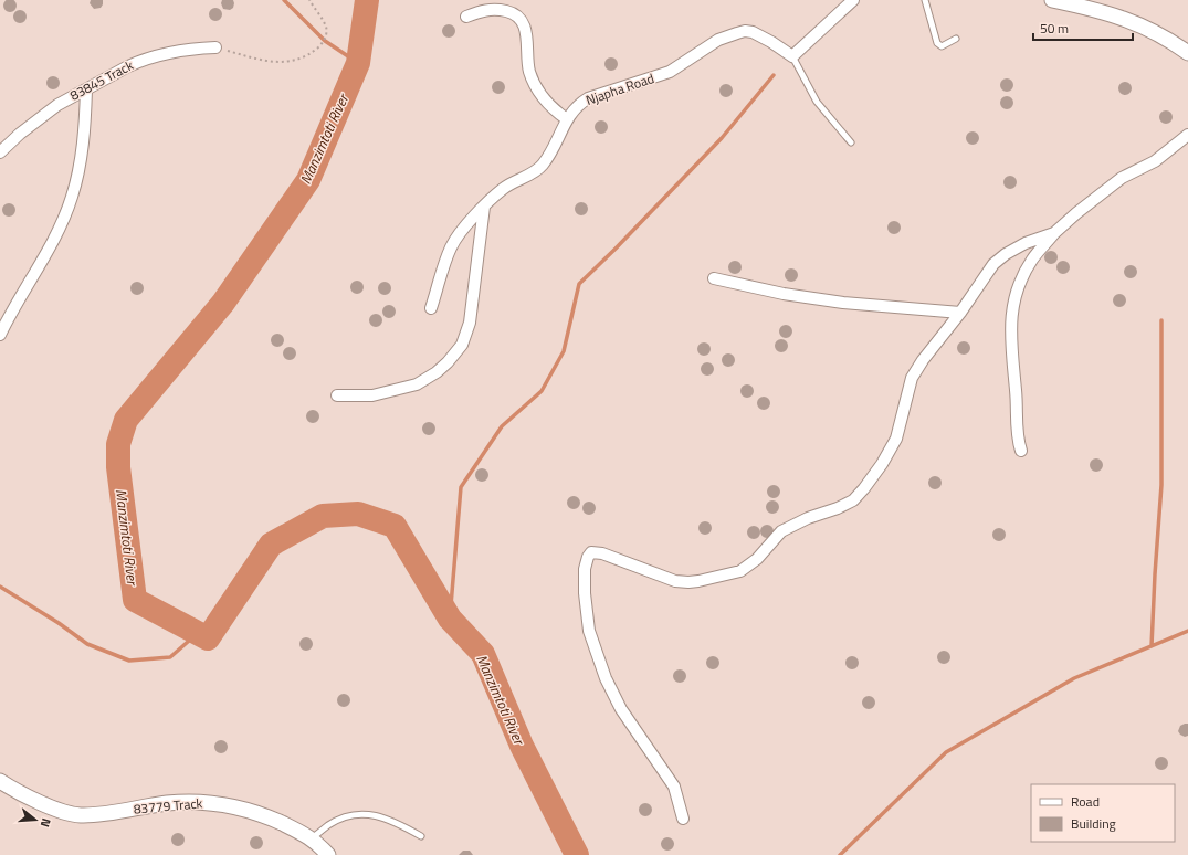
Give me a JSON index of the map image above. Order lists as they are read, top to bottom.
{
  "streets": {
    "street": ["83845 Track", "Njapha Road", "83779 Track"]
  },
  "water": ["Manzimtoti River"],
  "legend": ["Road", "Building"],
  "scale_bar": "50 m",
  "north": "right"
}
